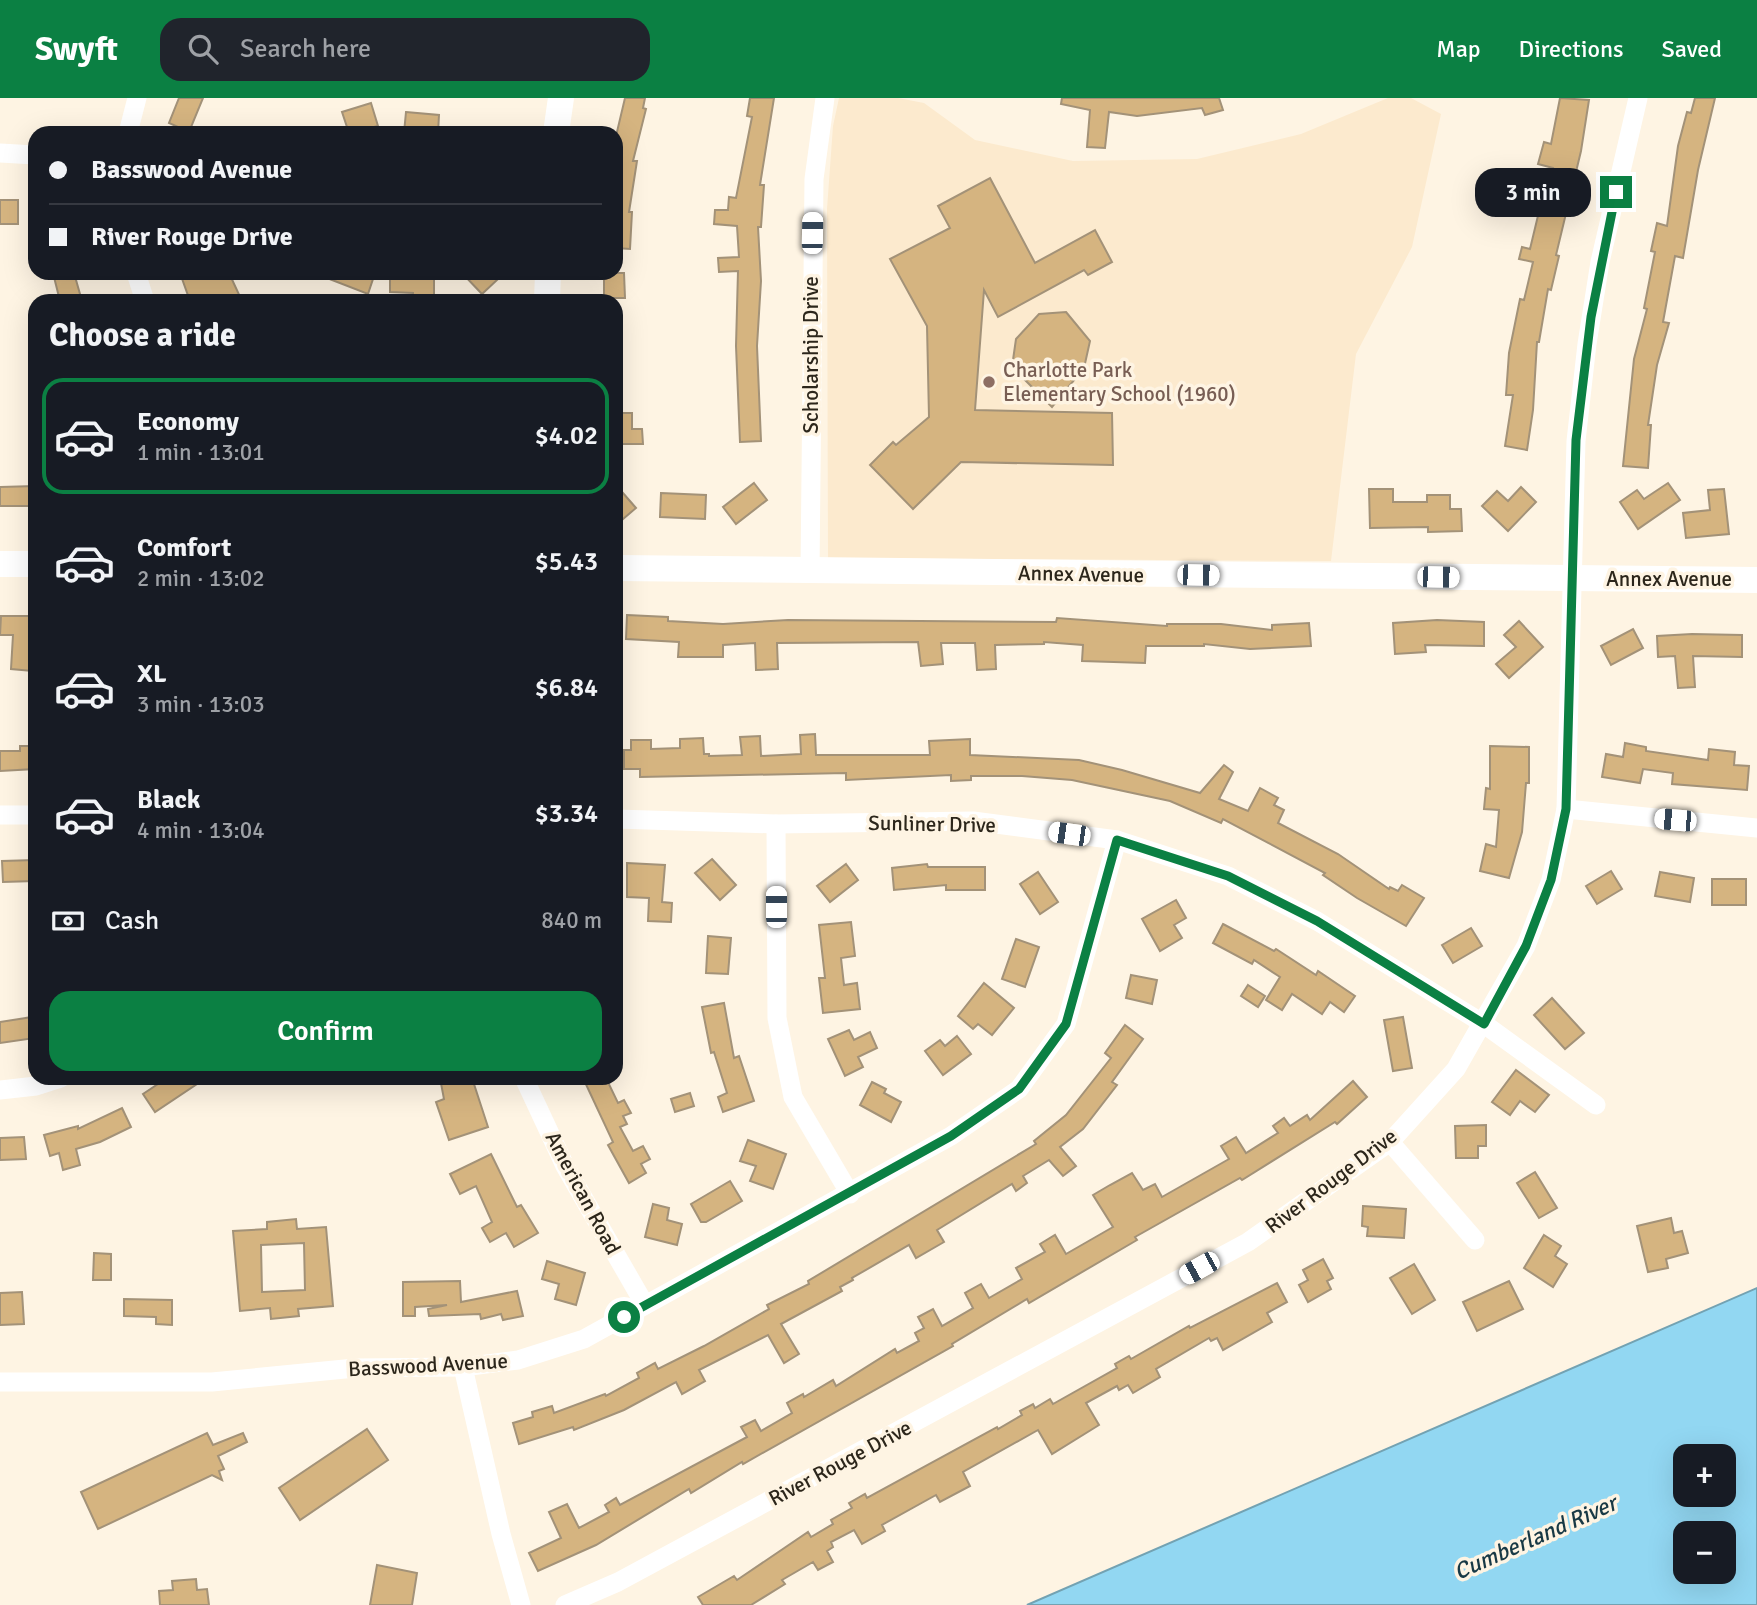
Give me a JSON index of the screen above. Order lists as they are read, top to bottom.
{
  "streets": {
    "street": [
      "Scholarship Drive",
      "Annex Avenue",
      "Sunliner Drive",
      "River Rouge Drive",
      "American Road",
      "Basswood Avenue"
    ]
  },
  "crossings": [
    ["Scholarship Drive", "Annex Avenue"],
    ["Annex Avenue", "River Rouge Drive"],
    ["Sunliner Drive", "River Rouge Drive"],
    ["Sunliner Drive", "Basswood Avenue"],
    ["American Road", "Basswood Avenue"]
  ],
  "water": ["Cumberland River"],
  "places": ["Charlotte Park Elementary School (1960)"],
  "page": {
    "header": "Swyft",
    "search": "Search here",
    "nav": ["Map", "Directions", "Saved"],
    "banner": ["Basswood Avenue", "River Rouge Drive"],
    "bubble": "3 min",
    "heading": "Choose a ride",
    "list": [
      {
        "name": "Economy",
        "note": "1 min · 13:01",
        "value": "$4.02"
      },
      {
        "name": "Comfort",
        "note": "2 min · 13:02",
        "value": "$5.43"
      },
      {
        "name": "XL",
        "note": "3 min · 13:03",
        "value": "$6.84"
      },
      {
        "name": "Black",
        "note": "4 min · 13:04",
        "value": "$3.34"
      }
    ],
    "pay": ["Cash", "840 m"],
    "buttons": "Confirm",
    "map_buttons": ["+", "−"]
  }
}
